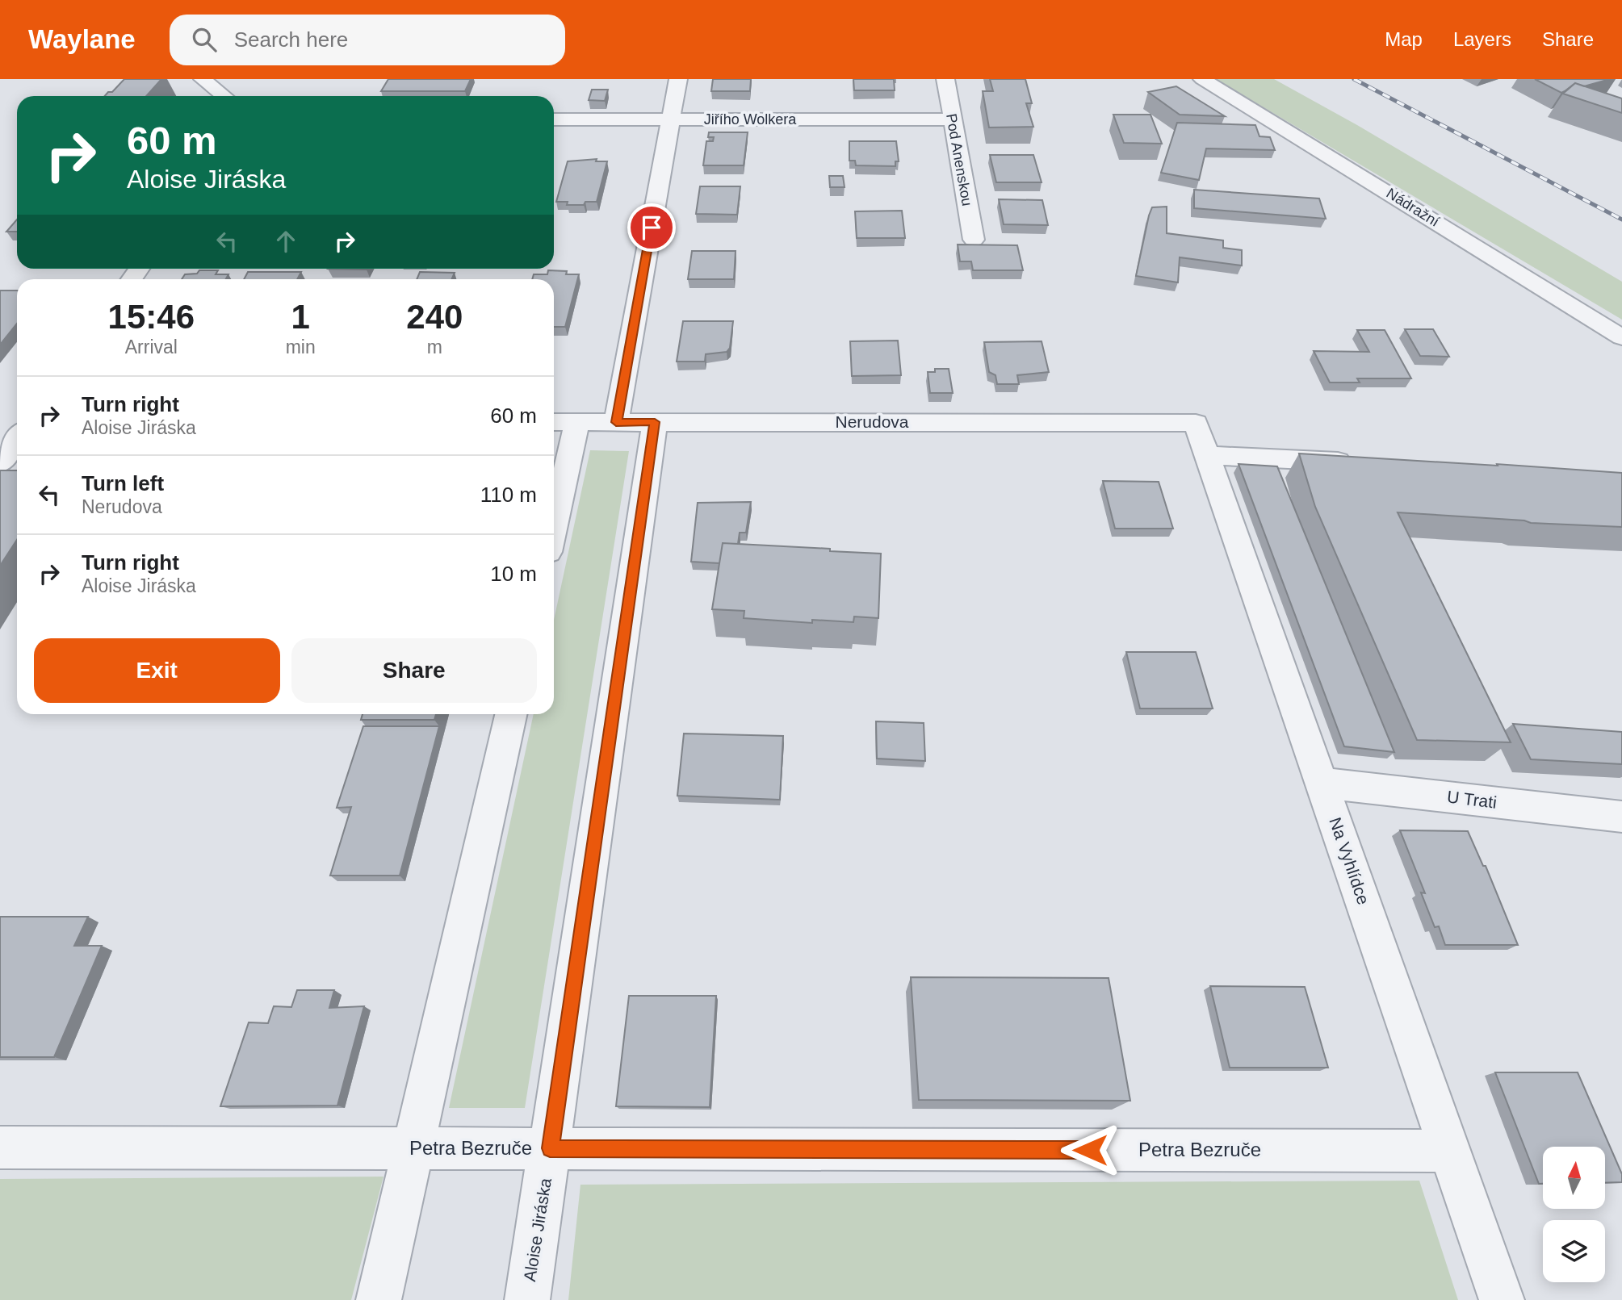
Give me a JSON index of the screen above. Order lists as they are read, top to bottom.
{
  "streets": {
    "street": [
      "Jiřího Wolkera",
      "Pod Anenskou",
      "Nádražní",
      "Nerudova",
      "U Trati",
      "Na Vyhlídce",
      "Petra Bezruče",
      "Aloise Jiráska"
    ]
  },
  "crossings": [
    ["Jiřího Wolkera", "Pod Anenskou"],
    ["Nerudova", "Na Vyhlídce"],
    ["Nerudova", "Aloise Jiráska"],
    ["U Trati", "Na Vyhlídce"],
    ["Na Vyhlídce", "Petra Bezruče"],
    ["Petra Bezruče", "Aloise Jiráska"]
  ],
  "north": "top",
  "page": {
    "header": "Waylane",
    "search": "Search here",
    "nav": ["Map", "Layers", "Share"],
    "turn": ["60 m", "Aloise Jiráska"],
    "eta": [
      "15:46",
      "Arrival",
      "1",
      "min",
      "240",
      "m"
    ],
    "list": [
      {
        "name": "Turn right",
        "note": "Aloise Jiráska",
        "value": "60 m"
      },
      {
        "name": "Turn left",
        "note": "Nerudova",
        "value": "110 m"
      },
      {
        "name": "Turn right",
        "note": "Aloise Jiráska",
        "value": "10 m"
      }
    ],
    "buttons": ["Exit", "Share"]
  }
}
